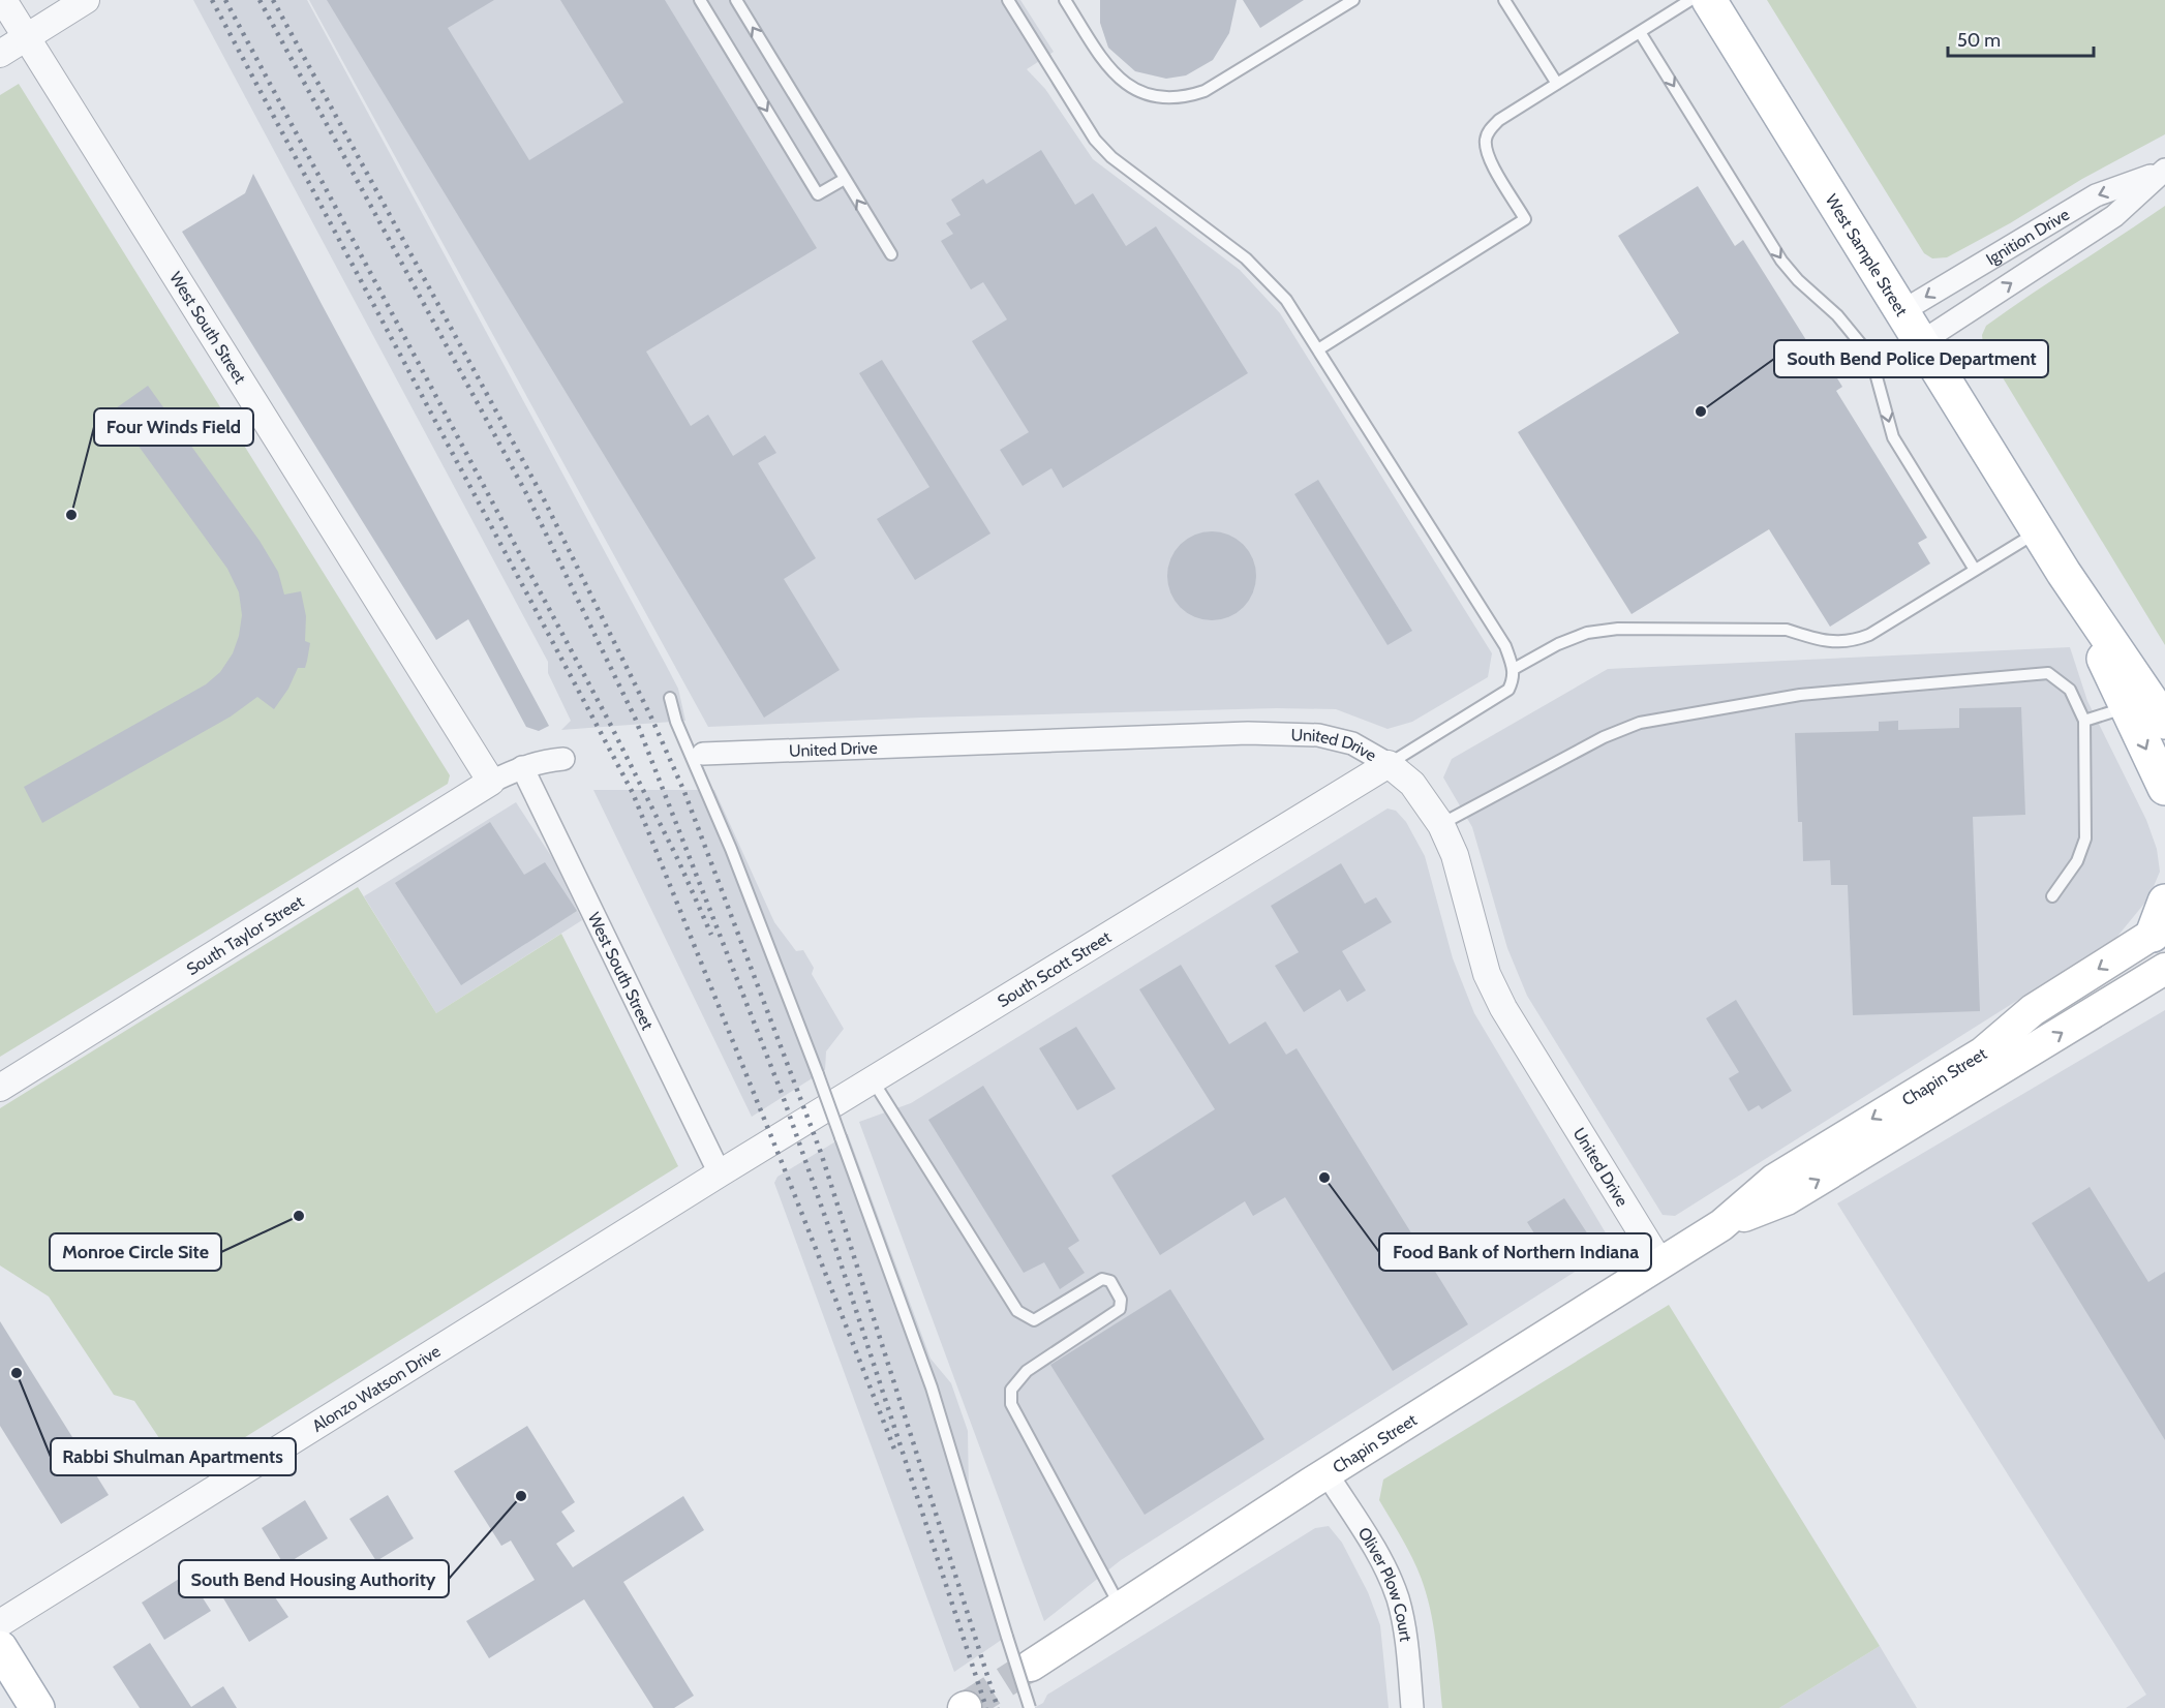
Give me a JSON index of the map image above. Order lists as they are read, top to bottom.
{
  "streets": {
    "main road": ["West Sample Street", "Chapin Street"],
    "street": [
      "Ignition Drive",
      "West South Street",
      "United Drive",
      "South Taylor Street",
      "South Scott Street",
      "Alonzo Watson Drive",
      "Oliver Plow Court"
    ]
  },
  "crossings": [
    ["Ignition Drive", "West Sample Street"],
    ["West South Street", "South Taylor Street"],
    ["West South Street", "South Scott Street"],
    ["West South Street", "Alonzo Watson Drive"],
    ["United Drive", "South Scott Street"],
    ["United Drive", "Chapin Street"],
    ["South Scott Street", "Alonzo Watson Drive"],
    ["Chapin Street", "Oliver Plow Court"]
  ],
  "places": [
    "South Bend Police Department",
    "Four Winds Field",
    "Food Bank of Northern Indiana",
    "Monroe Circle Site",
    "Rabbi Shulman Apartments",
    "South Bend Housing Authority"
  ],
  "scale_bar": "50 m"
}
